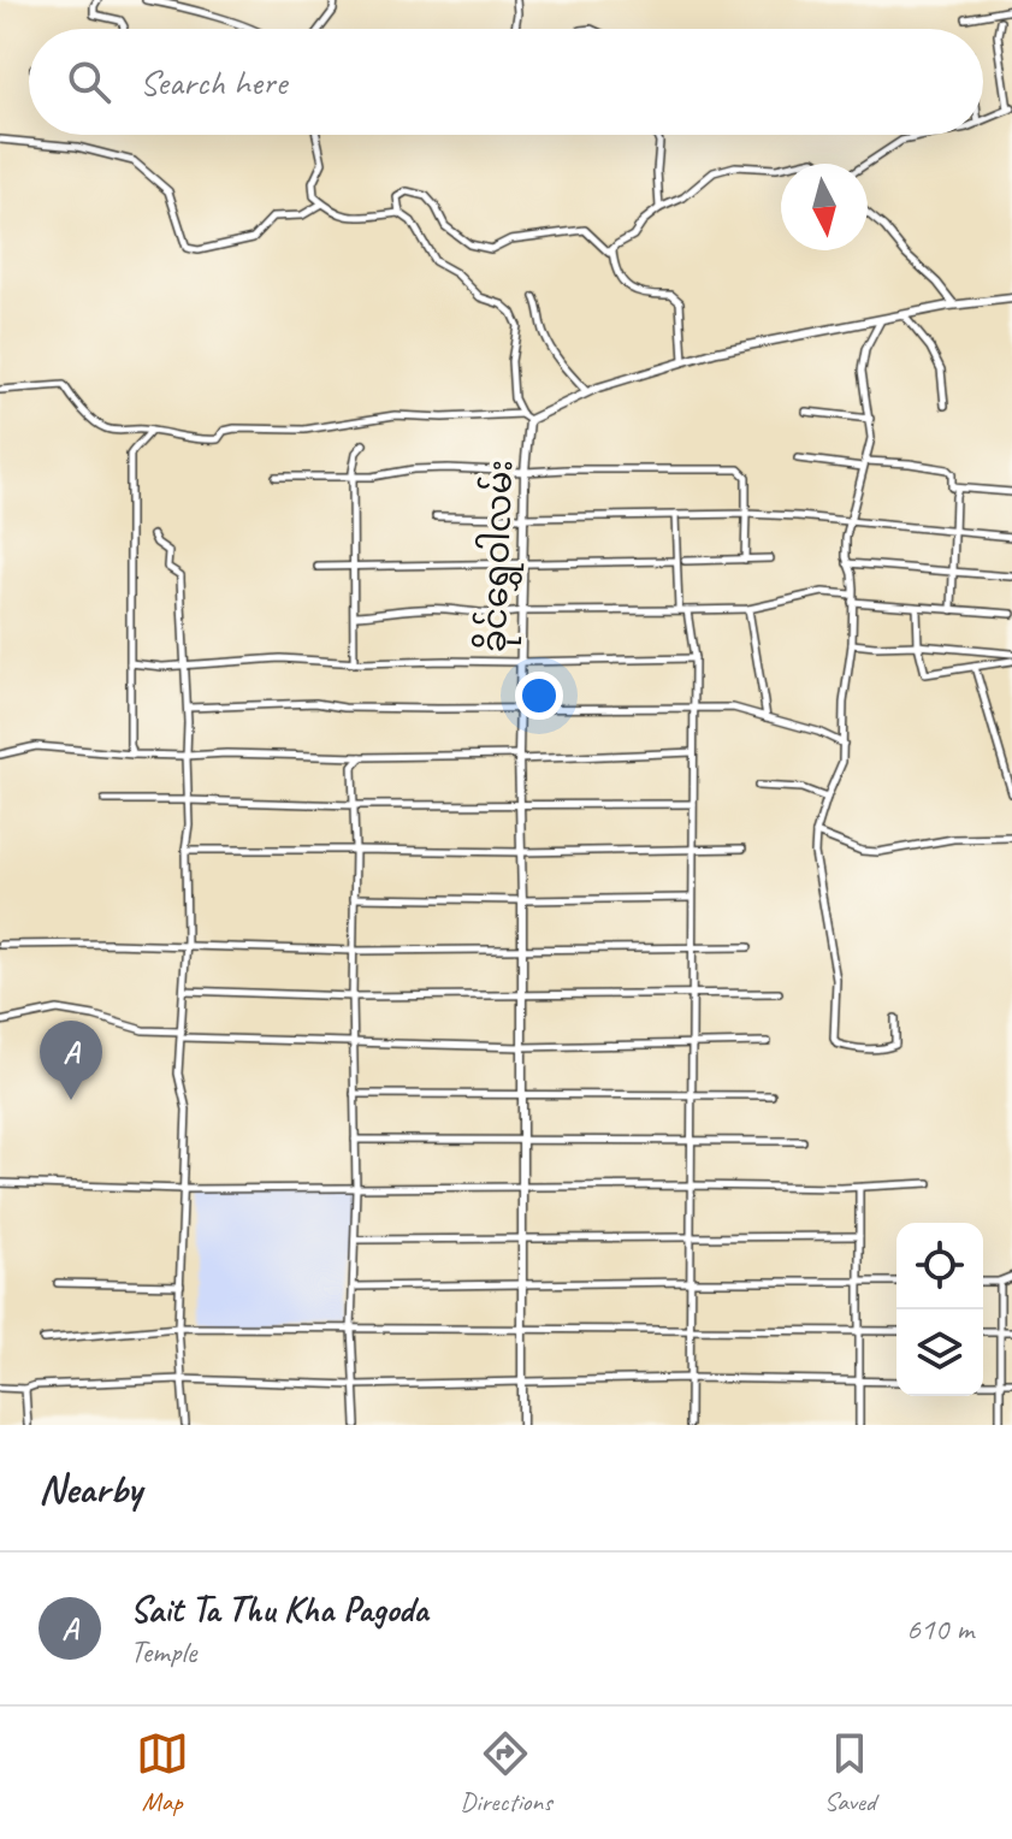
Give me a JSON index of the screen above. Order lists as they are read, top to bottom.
{
  "streets": {
    "street": ["ခိုင်ရွှေဝါလမ်း"]
  },
  "north": "bottom",
  "page": {
    "search": "Search here",
    "pins": "A",
    "heading": "Nearby",
    "list": [
      {
        "mark": "A",
        "name": "Sait Ta Thu Kha Pagoda",
        "note": "Temple",
        "value": "610 m"
      }
    ],
    "nav": ["Map", "Directions", "Saved"]
  }
}
